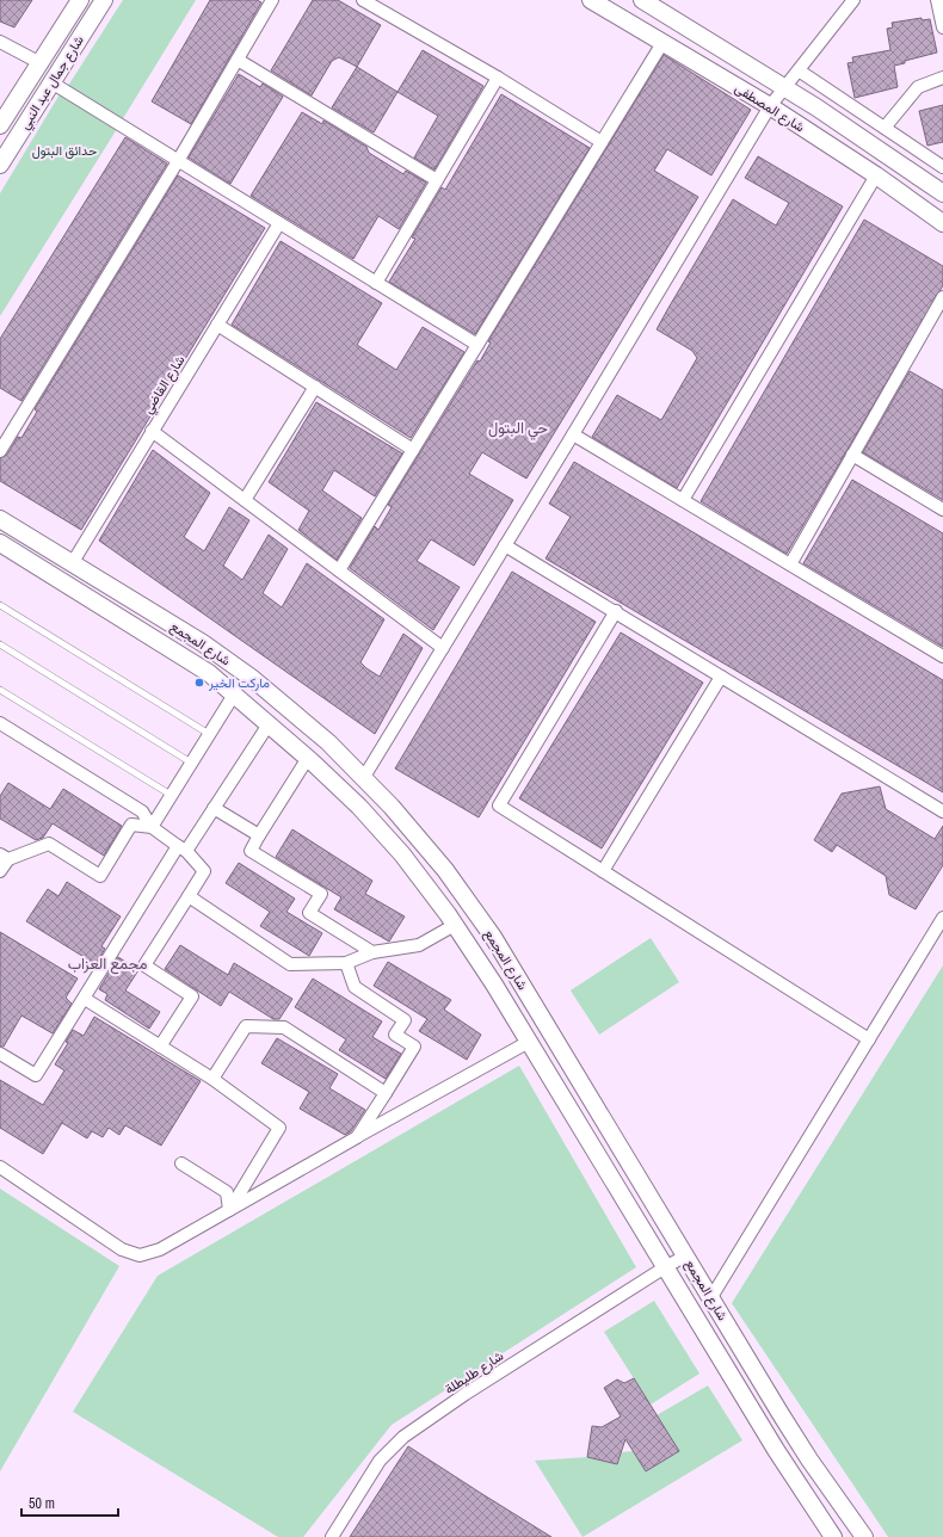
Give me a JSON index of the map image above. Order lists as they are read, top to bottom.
{
  "streets": {
    "street": [
      "شارع جمال عبد النبي",
      "شارع المصطفى",
      "شارع القاضي",
      "شارع المجمع",
      "شارع طليطلة"
    ]
  },
  "crossings": [
    ["شارع القاضي", "شارع المجمع"],
    ["شارع المجمع", "شارع طليطلة"]
  ],
  "districts": ["حي البتول", "مجمع العزاب"],
  "parks": ["حدائق البتول"],
  "places": ["ماركت الخير"],
  "scale_bar": "50 m"
}
